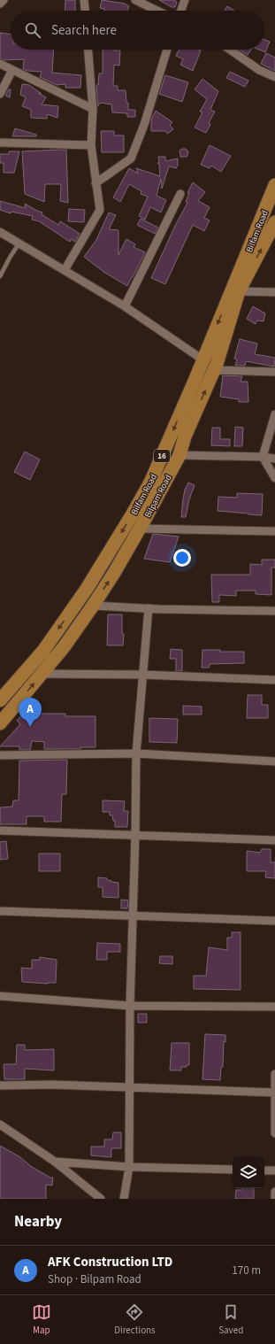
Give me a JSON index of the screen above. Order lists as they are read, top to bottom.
{
  "streets": {
    "main road": ["Bilfam Road", "16", "Bilpam Road"]
  },
  "crossings": [
    ["Bilfam Road", "Bilpam Road"]
  ],
  "one_way": ["Bilfam Road", "Bilpam Road"],
  "page": {
    "search": "Search here",
    "pins": "A",
    "heading": "Nearby",
    "list": [
      {
        "mark": "A",
        "name": "AFK Construction LTD",
        "note": "Shop · Bilpam Road",
        "value": "170 m"
      }
    ],
    "nav": ["Map", "Directions", "Saved"]
  }
}
